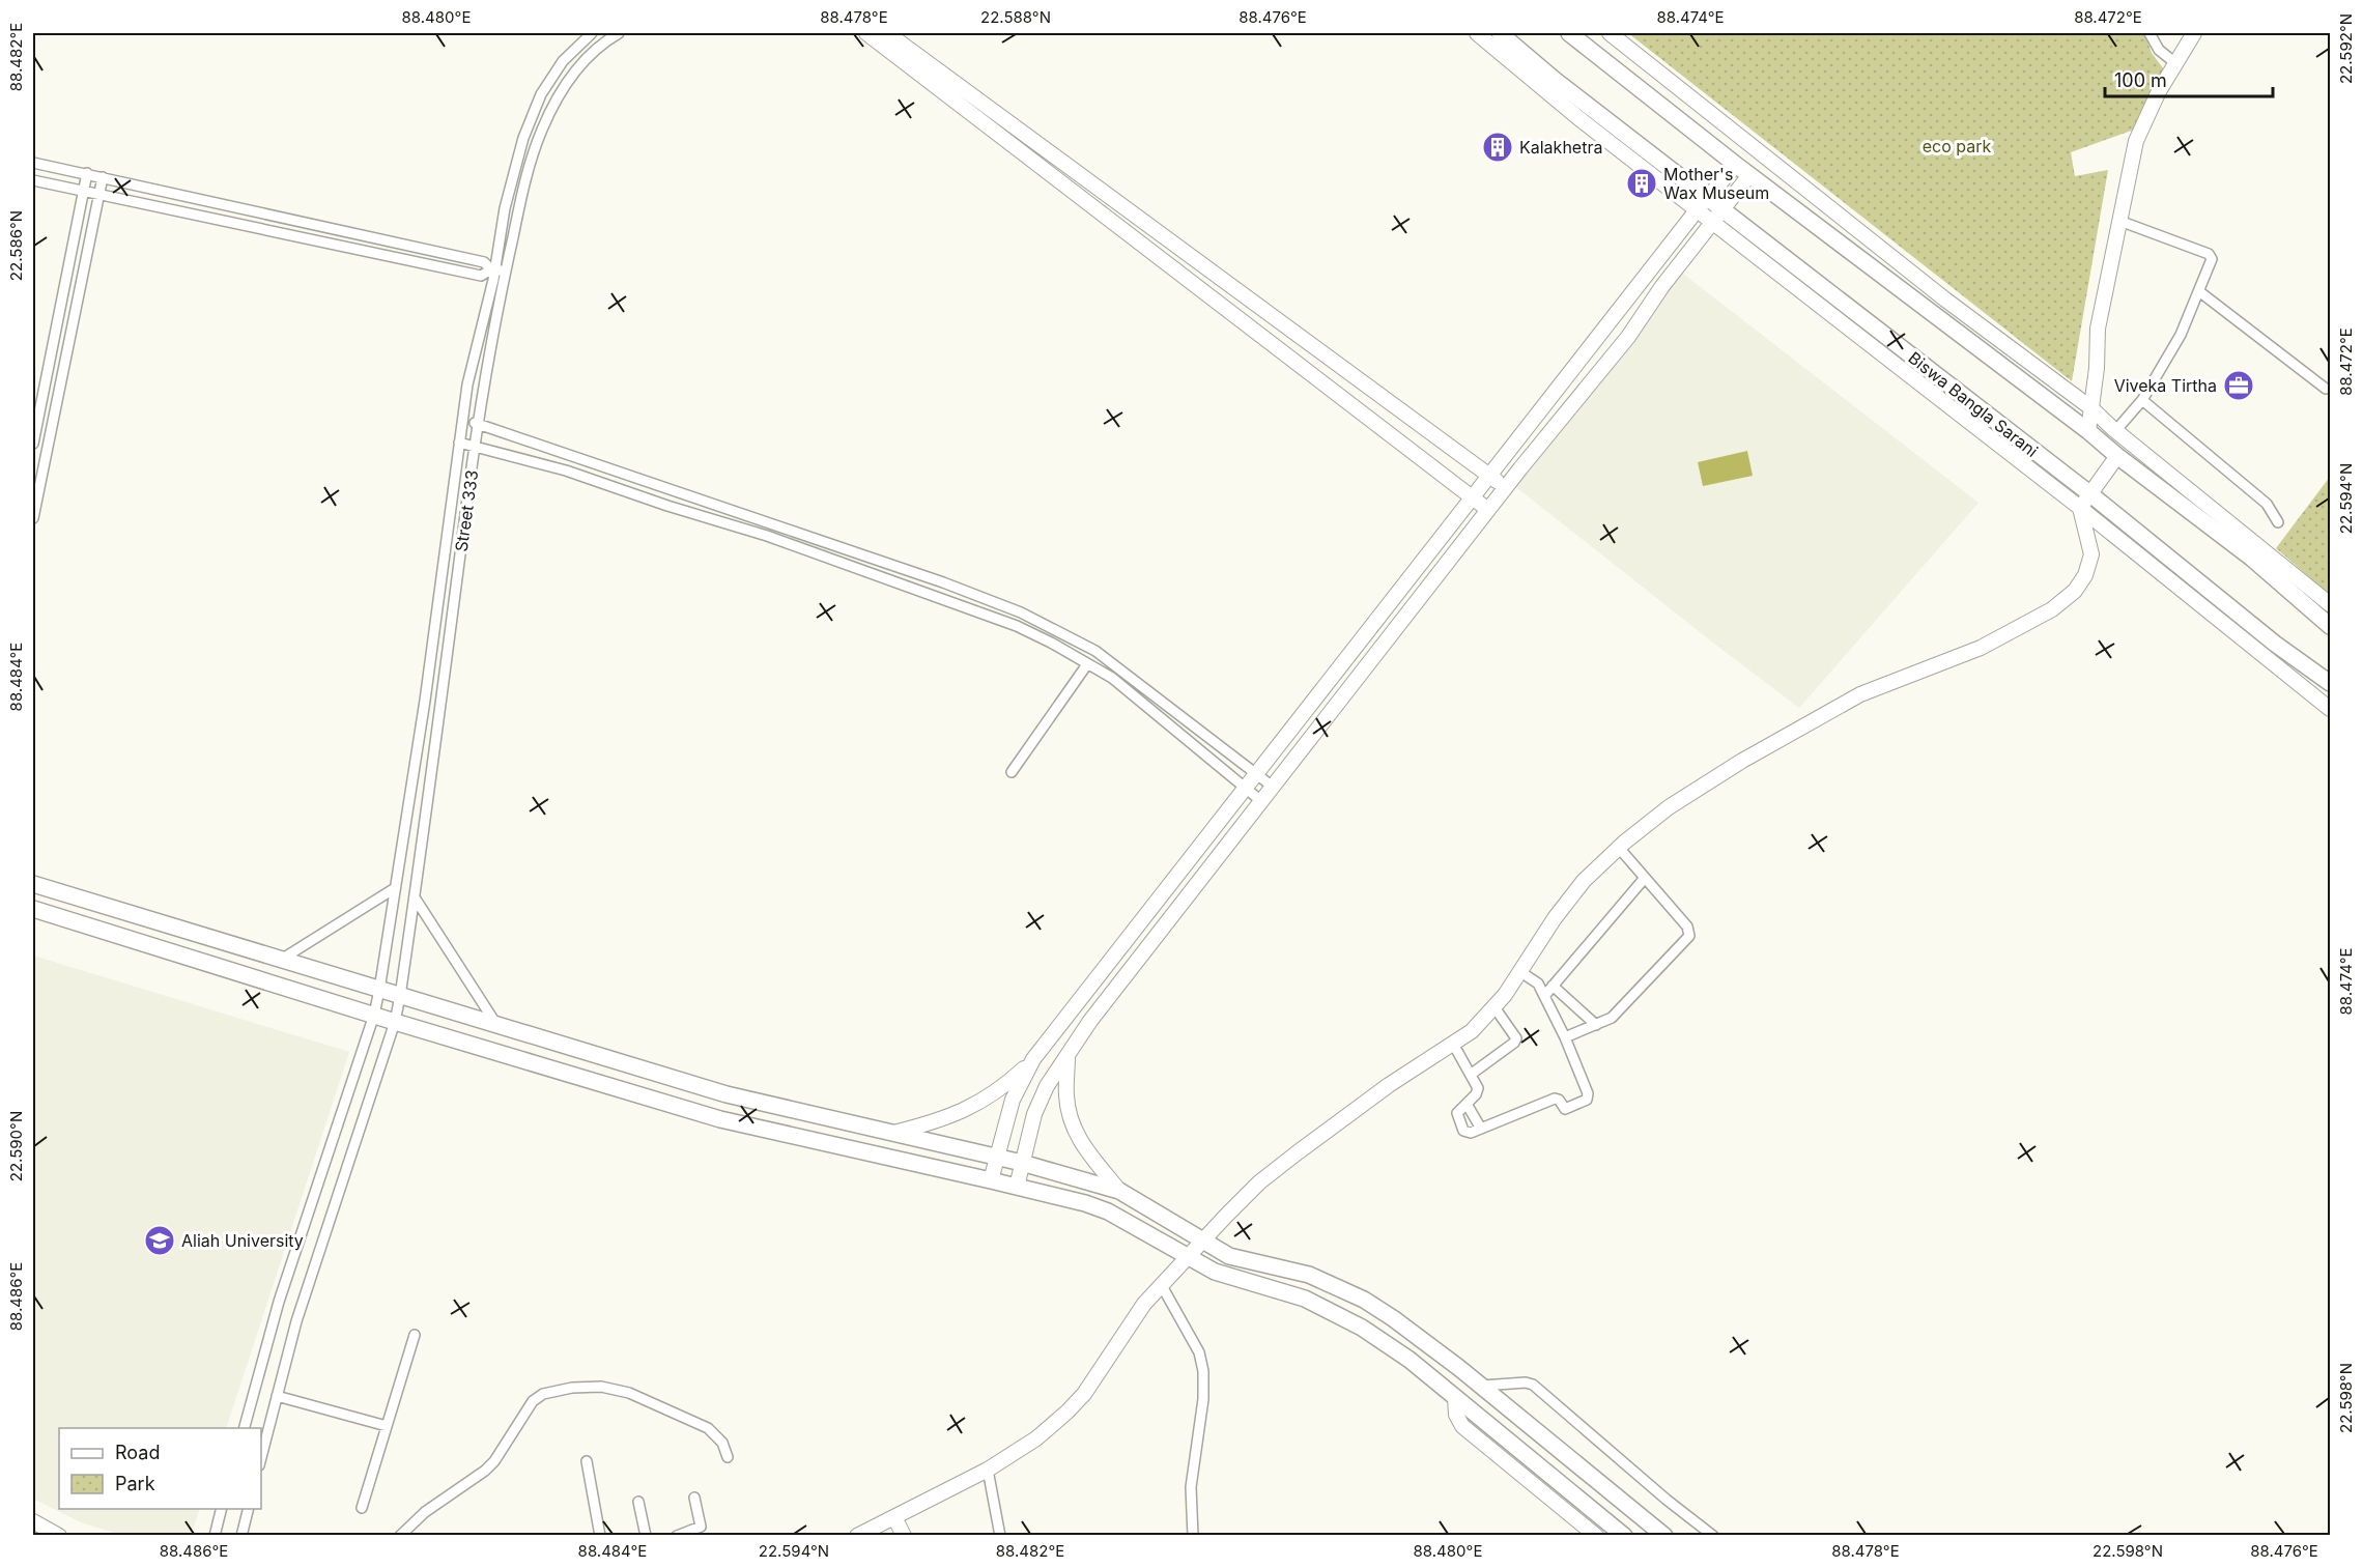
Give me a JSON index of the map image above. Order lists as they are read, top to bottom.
{
  "streets": {
    "main road": ["Biswa Bangla Sarani"],
    "street": ["Street 333"]
  },
  "parks": ["eco park"],
  "places": {
    "building": ["Kalakhetra", "Mother's Wax Museum"],
    "office": ["Viveka Tirtha"],
    "school or university": ["Aliah University"]
  },
  "legend": ["Road", "Park"],
  "scale_bar": "100 m",
  "coordinates": [
    "88.480°E",
    "88.478°E",
    "22.588°N",
    "88.476°E",
    "88.474°E",
    "88.472°E",
    "22.592°N",
    "88.482°E",
    "22.586°N",
    "22.594°N",
    "88.484°E",
    "22.590°N",
    "88.486°E",
    "22.598°N"
  ]
}
